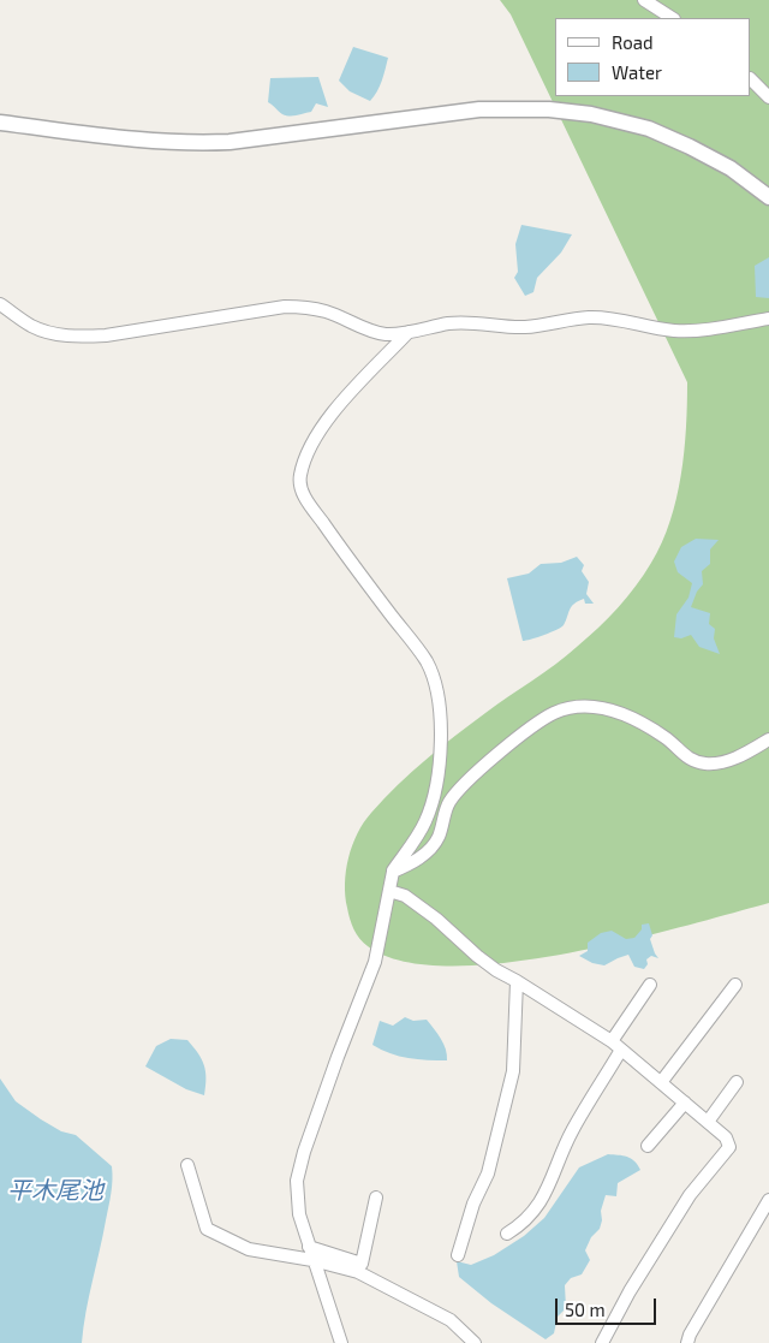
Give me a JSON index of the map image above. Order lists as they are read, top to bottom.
{
  "water": ["平木尾池"],
  "legend": ["Road", "Water"],
  "scale_bar": "50 m"
}
